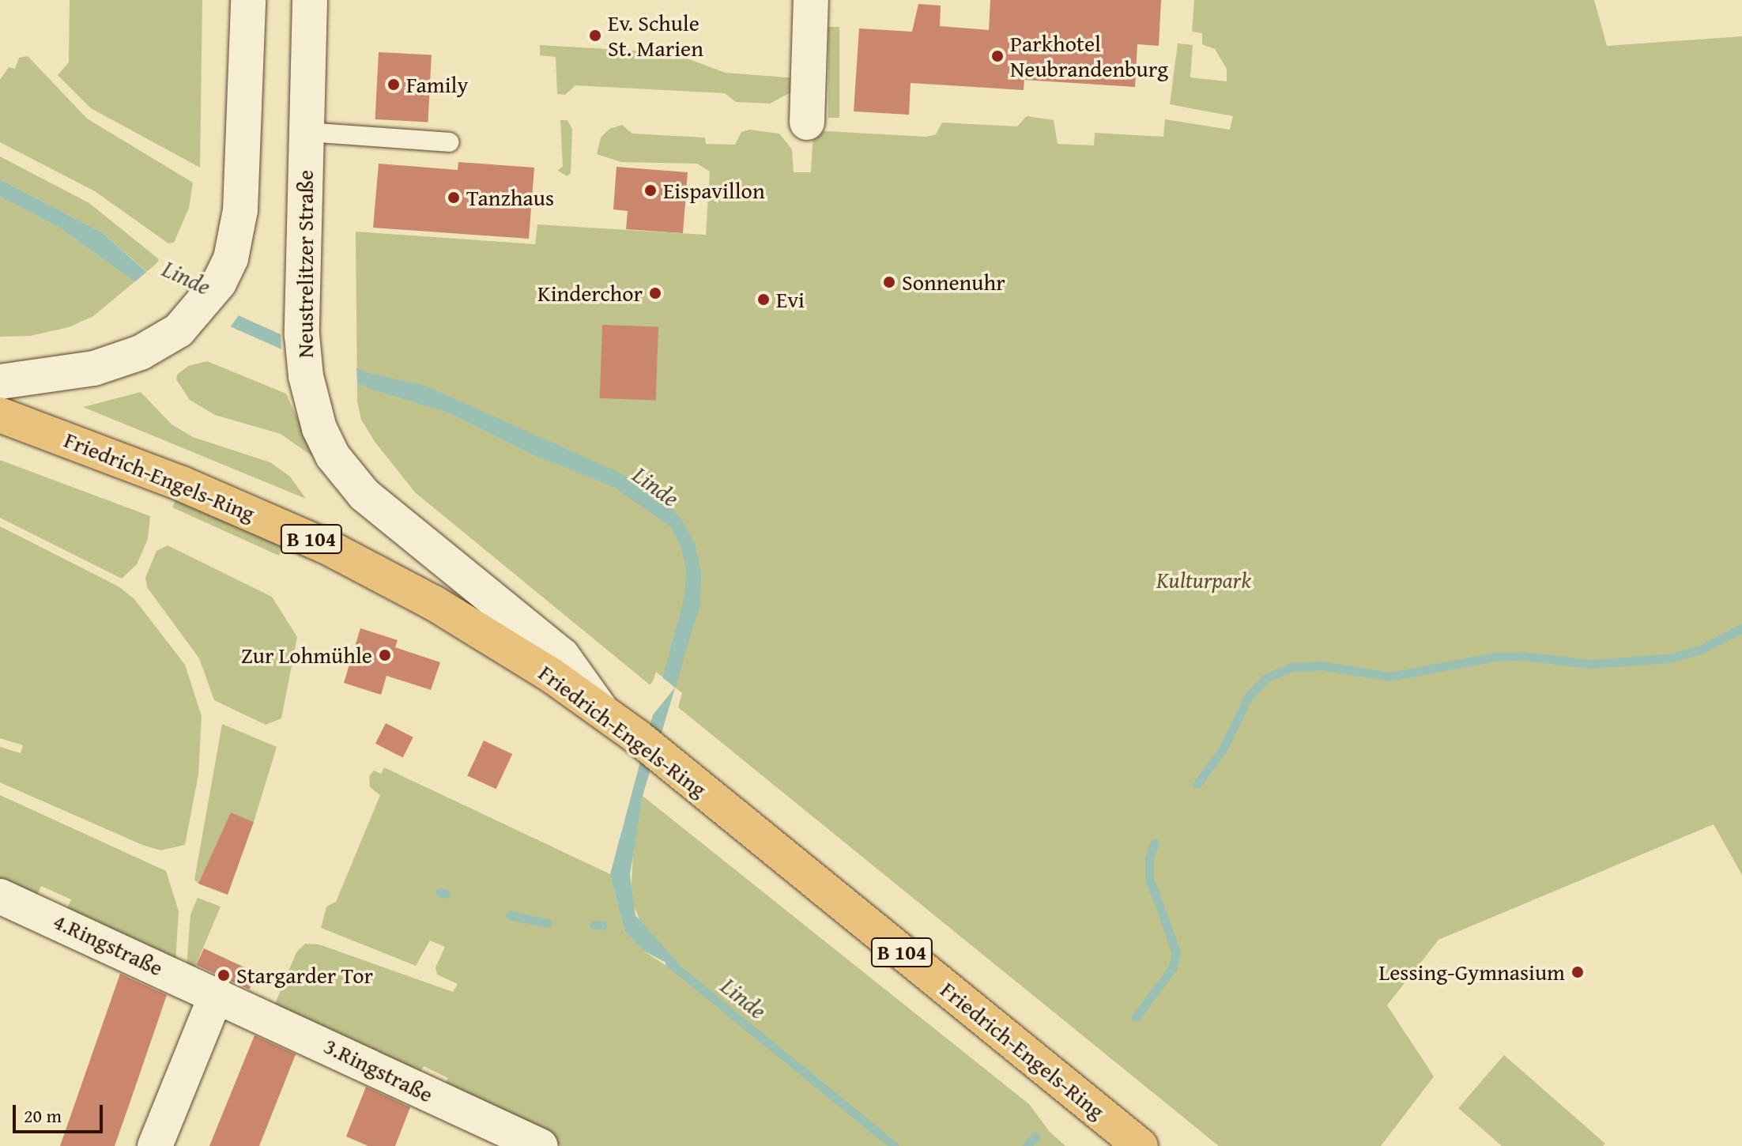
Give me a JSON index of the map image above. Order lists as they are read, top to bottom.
{
  "streets": {
    "main road": [
      "Neustrelitzer Straße",
      "Friedrich-Engels-Ring",
      "B 104",
      "4.Ringstraße",
      "3.Ringstraße"
    ]
  },
  "crossings": [
    ["Neustrelitzer Straße", "Friedrich-Engels-Ring"],
    ["4.Ringstraße", "3.Ringstraße"]
  ],
  "water": ["Linde"],
  "parks": ["Kulturpark"],
  "places": [
    "Ev. Schule St. Marien",
    "Parkhotel Neubrandenburg",
    "Family",
    "Eispavillon",
    "Tanzhaus",
    "Sonnenuhr",
    "Kinderchor",
    "Evi",
    "Zur Lohmühle",
    "Lessing-Gymnasium",
    "Stargarder Tor"
  ],
  "scale_bar": "20 m"
}
